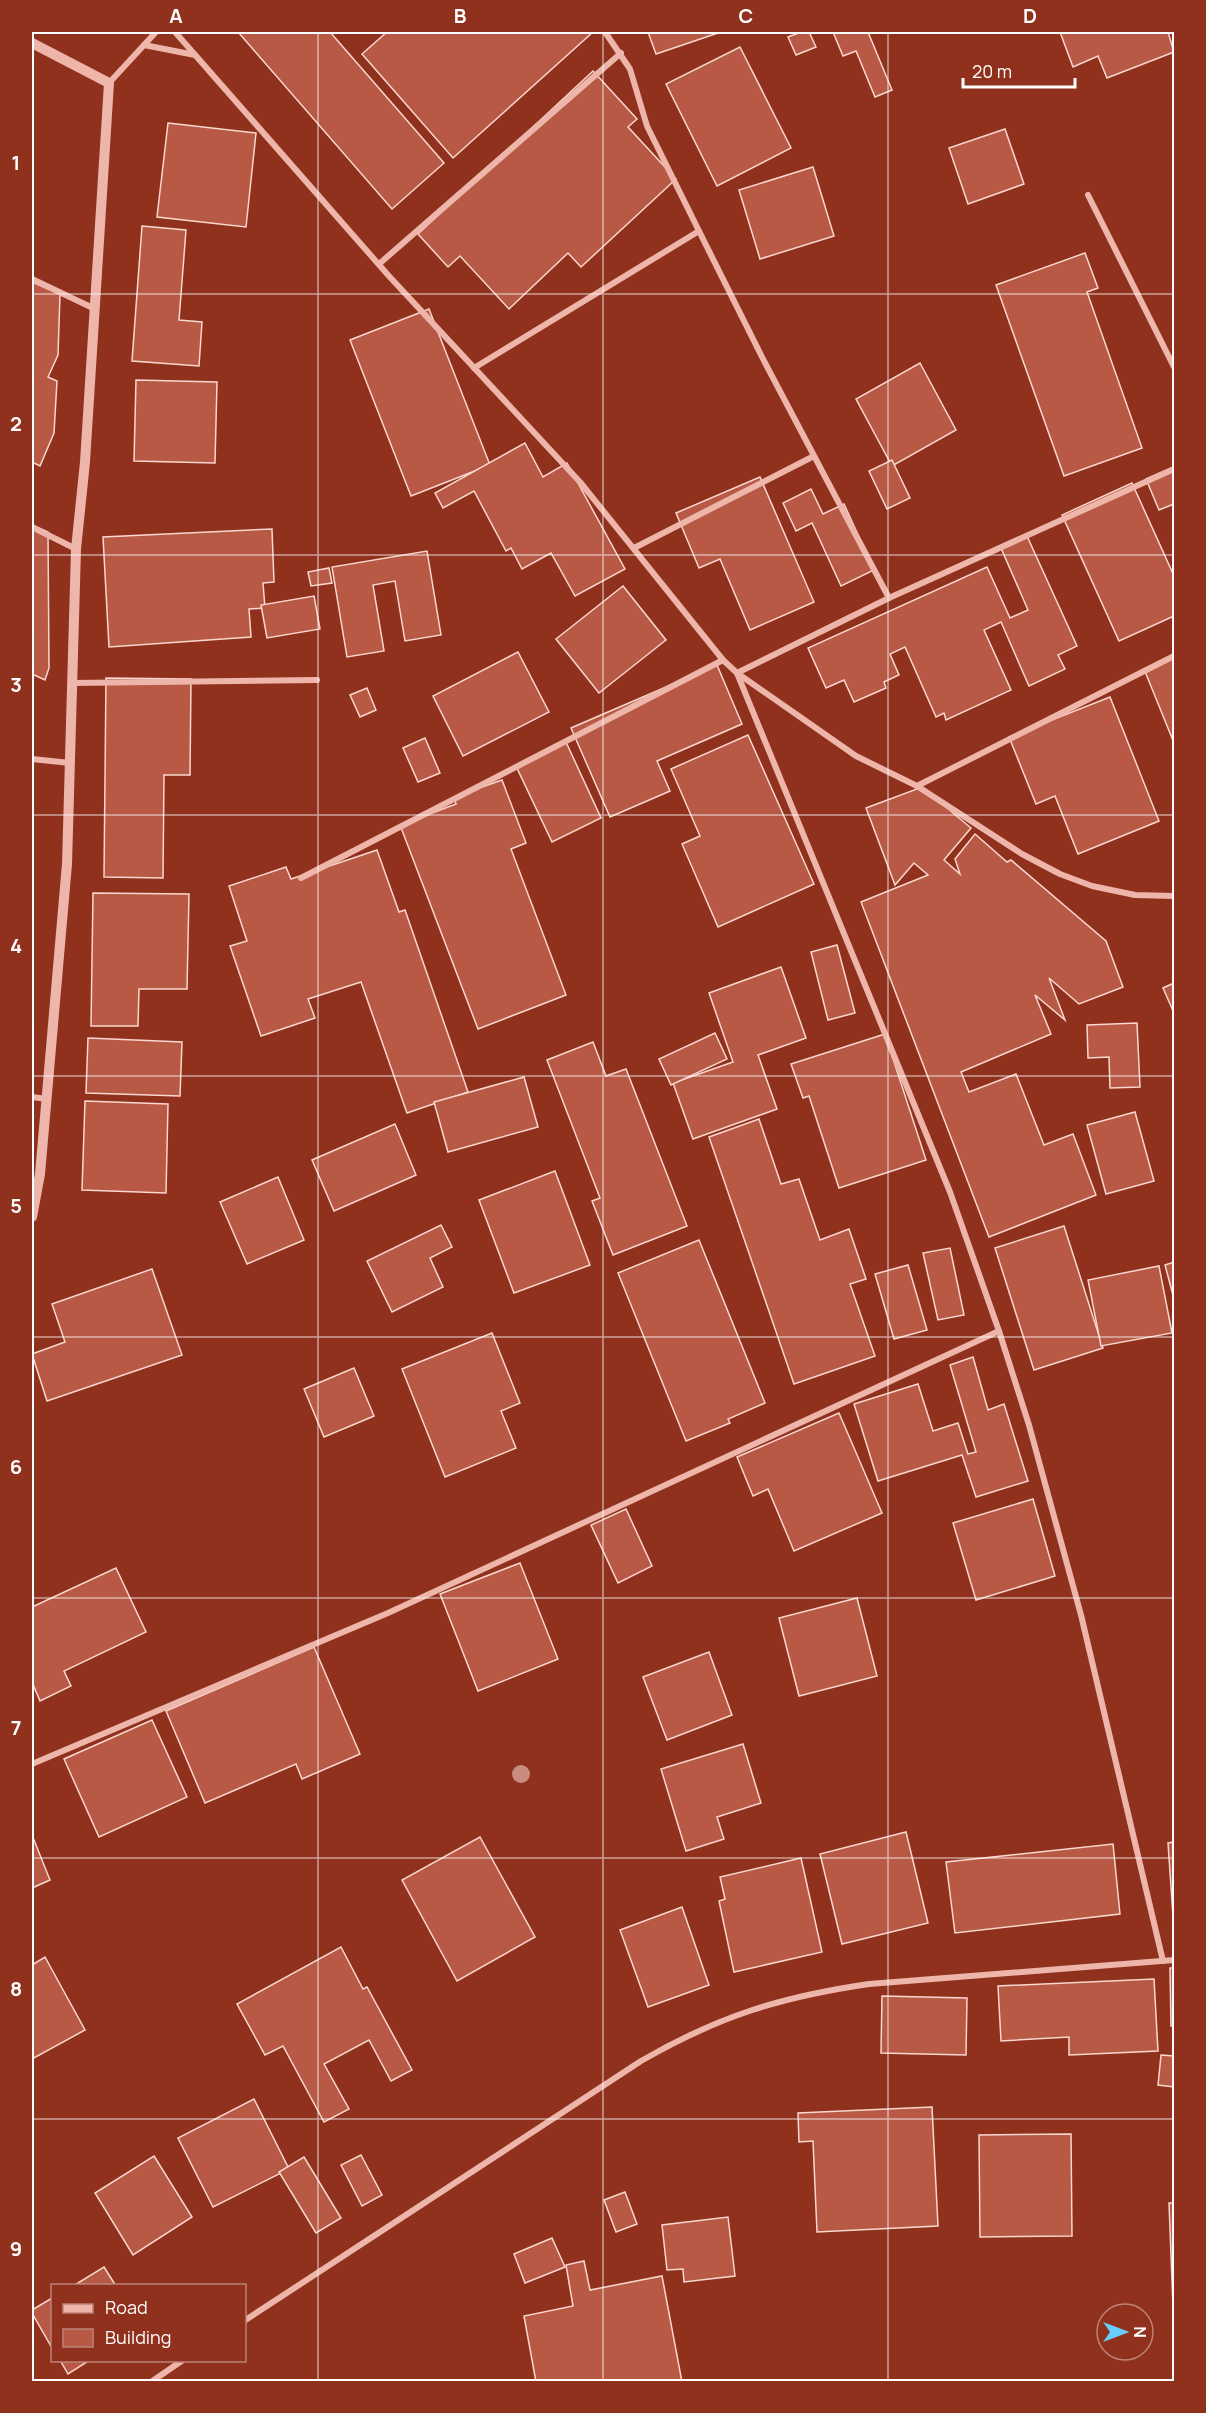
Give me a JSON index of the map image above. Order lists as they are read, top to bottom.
{
  "legend": ["Road", "Building"],
  "scale_bar": "20 m",
  "north": "right",
  "grid": {
    "columns": [
      "A",
      "B",
      "C",
      "D"
    ],
    "rows": [
      "1",
      "2",
      "3",
      "4",
      "5",
      "6",
      "7",
      "8",
      "9"
    ]
  }
}
